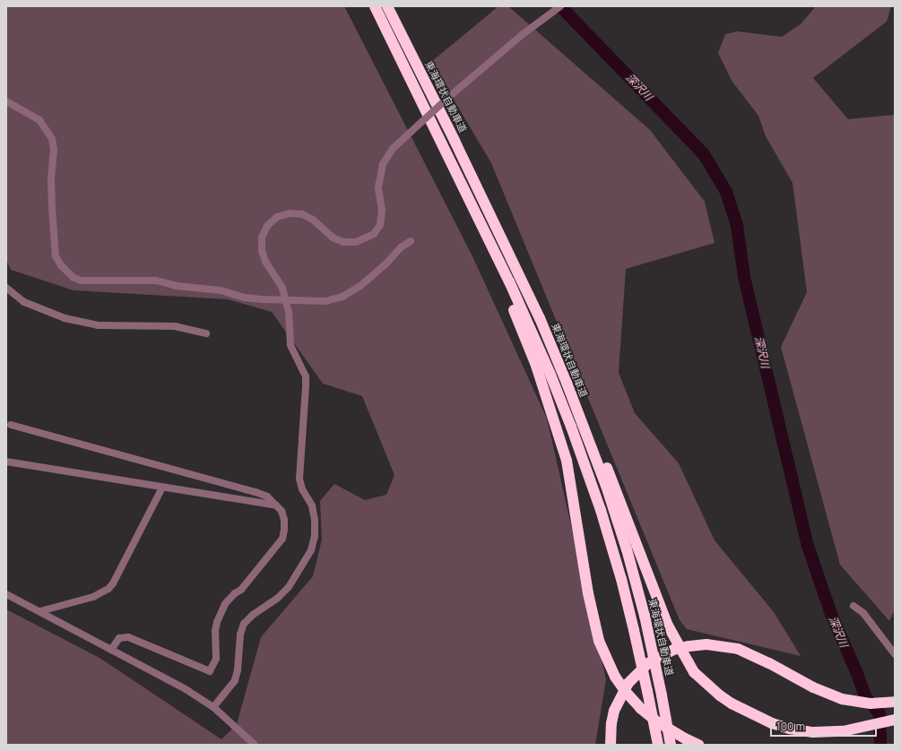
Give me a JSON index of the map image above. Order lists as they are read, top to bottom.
{
  "streets": {
    "highway": ["東海環状自動車道"]
  },
  "water": ["深沢川"],
  "scale_bar": "100 m"
}
